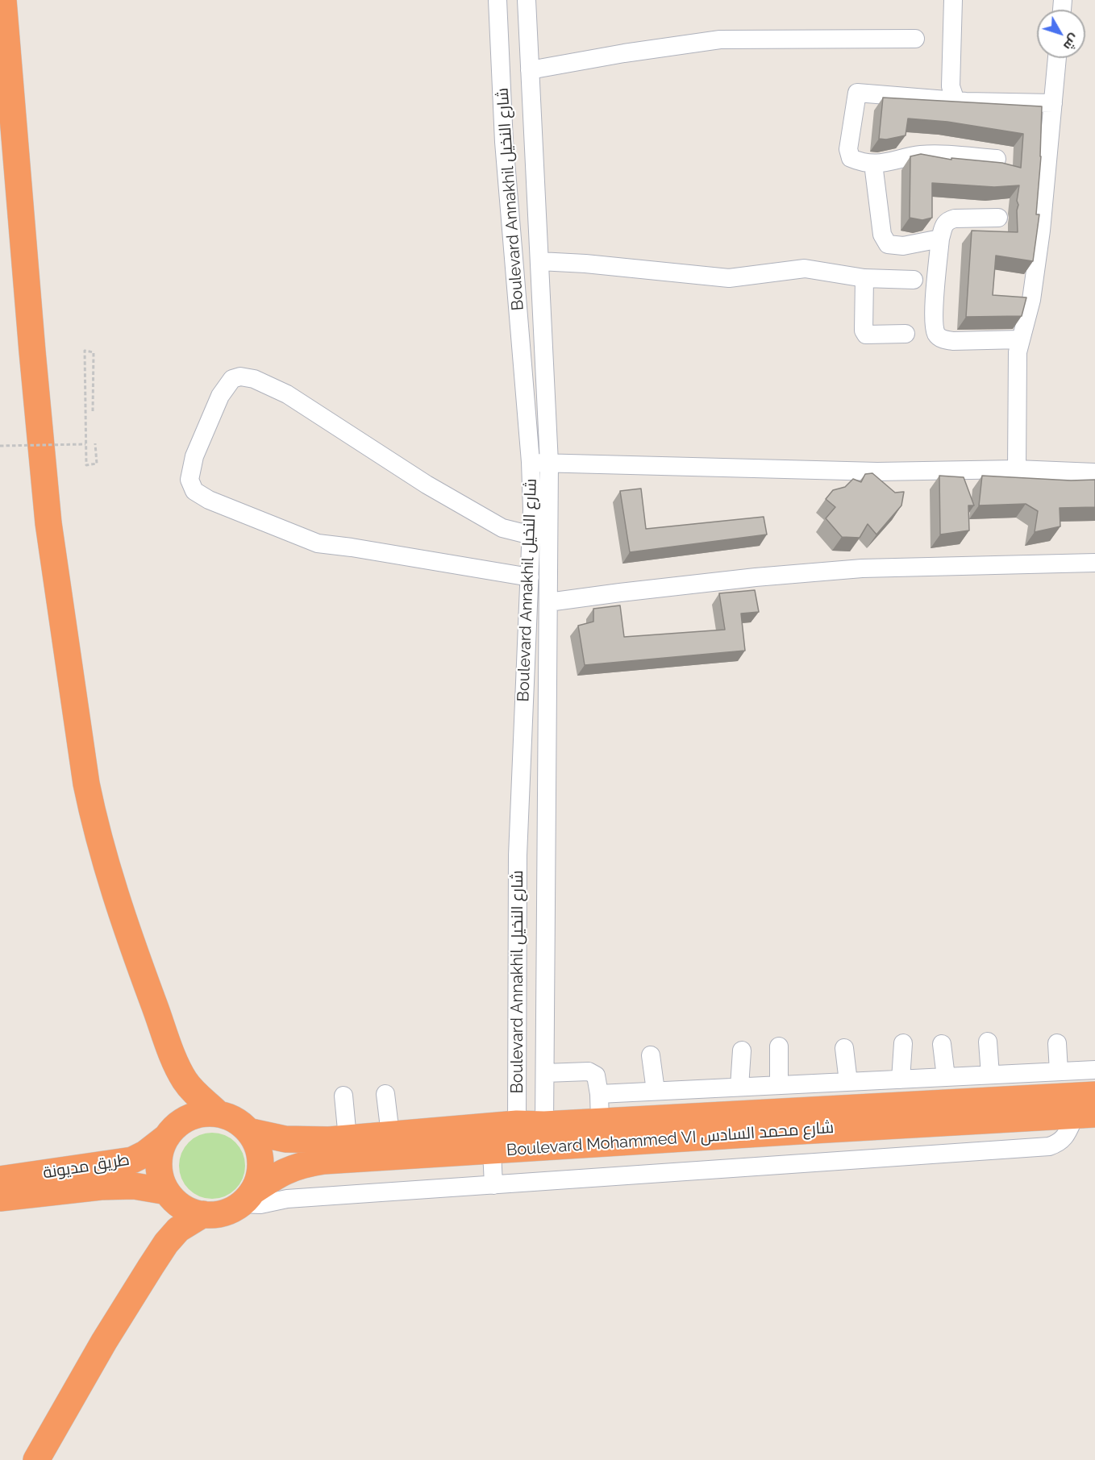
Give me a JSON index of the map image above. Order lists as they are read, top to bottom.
{
  "streets": {
    "highway": ["Boulevard Mohammed VI شارع محمد السادس", "طريق مديونة"],
    "street": ["Boulevard Annakhil شارع النخيل"]
  },
  "crossings": [
    ["Boulevard Annakhil شارع النخيل", "Boulevard Mohammed VI شارع محمد السادس"],
    ["Boulevard Mohammed VI شارع محمد السادس", "طريق مديونة"]
  ],
  "north": "bottom right"
}
